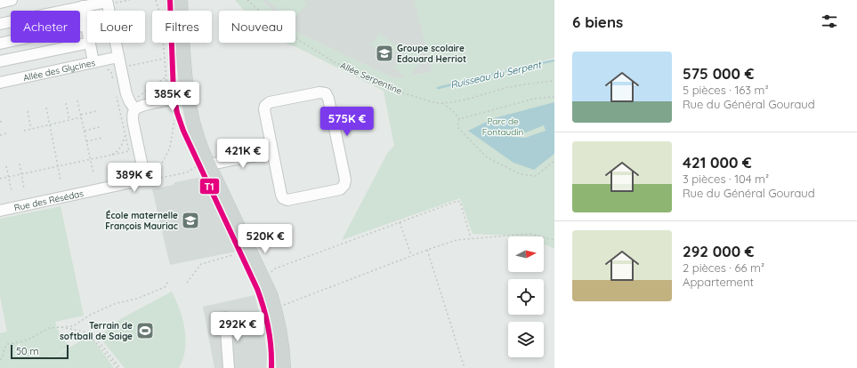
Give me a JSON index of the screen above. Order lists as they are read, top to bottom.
{
  "streets": {
    "street": ["Allée des Glycines", "Rue des Résédas"],
    "path": ["Allée Serpentine"]
  },
  "water": ["Ruisseau du Serpent"],
  "parks": ["Parc de Fontaudin"],
  "places": {
    "school or university": ["Groupe scolaire Edouard Herriot", "École maternelle François Mauriac"],
    "sports": ["Terrain de softball de Saige"]
  },
  "lines": ["transit line T1"],
  "scale_bar": "50 m",
  "north": "right",
  "page": {
    "heading": "6 biens",
    "chip": [
      "Acheter",
      "Louer",
      "Filtres",
      "Nouveau"
    ],
    "list": [
      {
        "name": "575 000 €",
        "note": "5 pièces · 163 m² · Rue du Général Gouraud"
      },
      {
        "name": "421 000 €",
        "note": "3 pièces · 104 m² · Rue du Général Gouraud"
      },
      {
        "name": "292 000 €",
        "note": "2 pièces · 66 m² · Appartement"
      }
    ],
    "price": [
      "385K €",
      "575K €",
      "421K €",
      "389K €",
      "520K €",
      "292K €"
    ],
    "scale": "50 m"
  }
}
